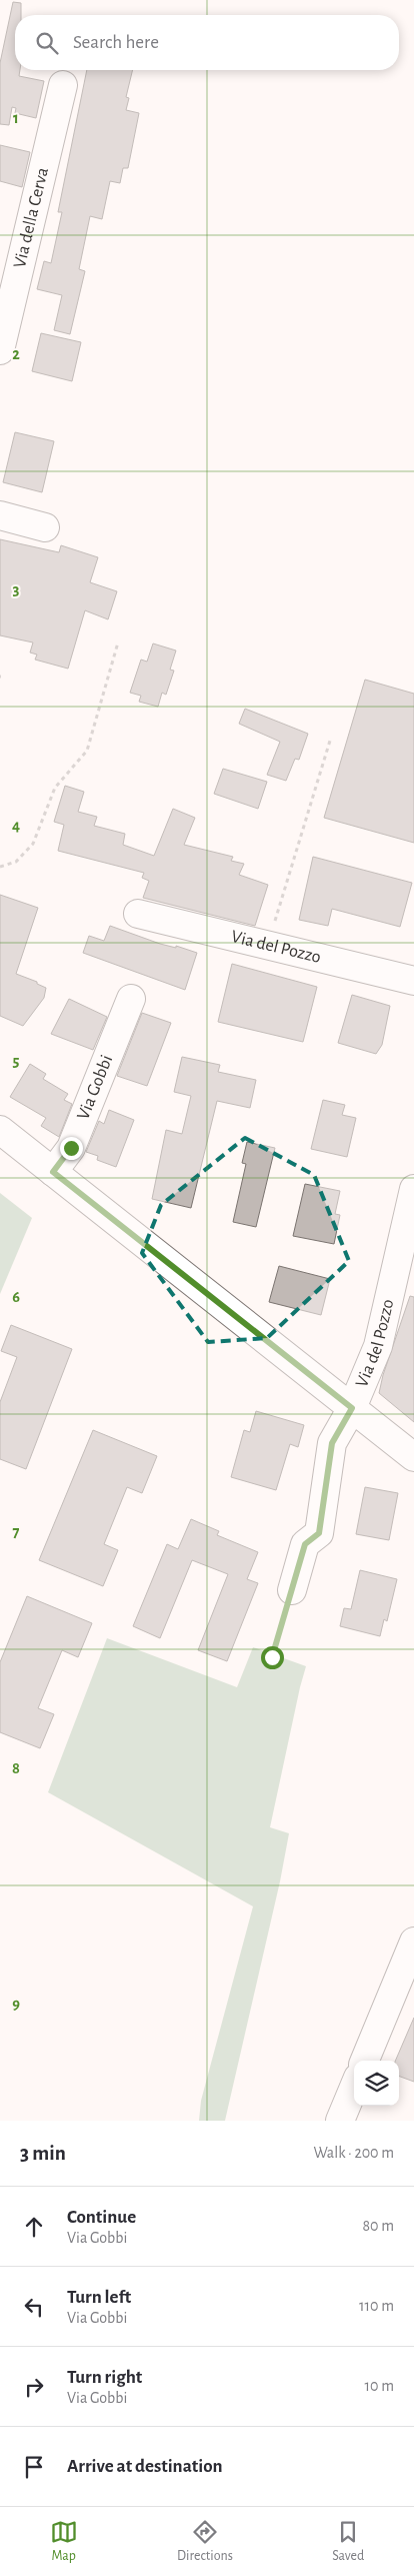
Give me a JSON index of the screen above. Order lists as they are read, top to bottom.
{
  "streets": {
    "street": ["Via della Cerva", "Via del Pozzo", "Via Gobbi"]
  },
  "page": {
    "search": "Search here",
    "heading": ["3 min", "Walk · 200 m"],
    "list": [
      ["Continue", "Via Gobbi", "80 m"],
      ["Turn left", "Via Gobbi", "110 m"],
      ["Turn right", "Via Gobbi", "10 m"],
      "Arrive at destination"
    ],
    "nav": ["Map", "Directions", "Saved"]
  },
  "grid": {
    "rows": [
      "1",
      "2",
      "3",
      "4",
      "5",
      "6",
      "7",
      "8",
      "9"
    ]
  }
}
